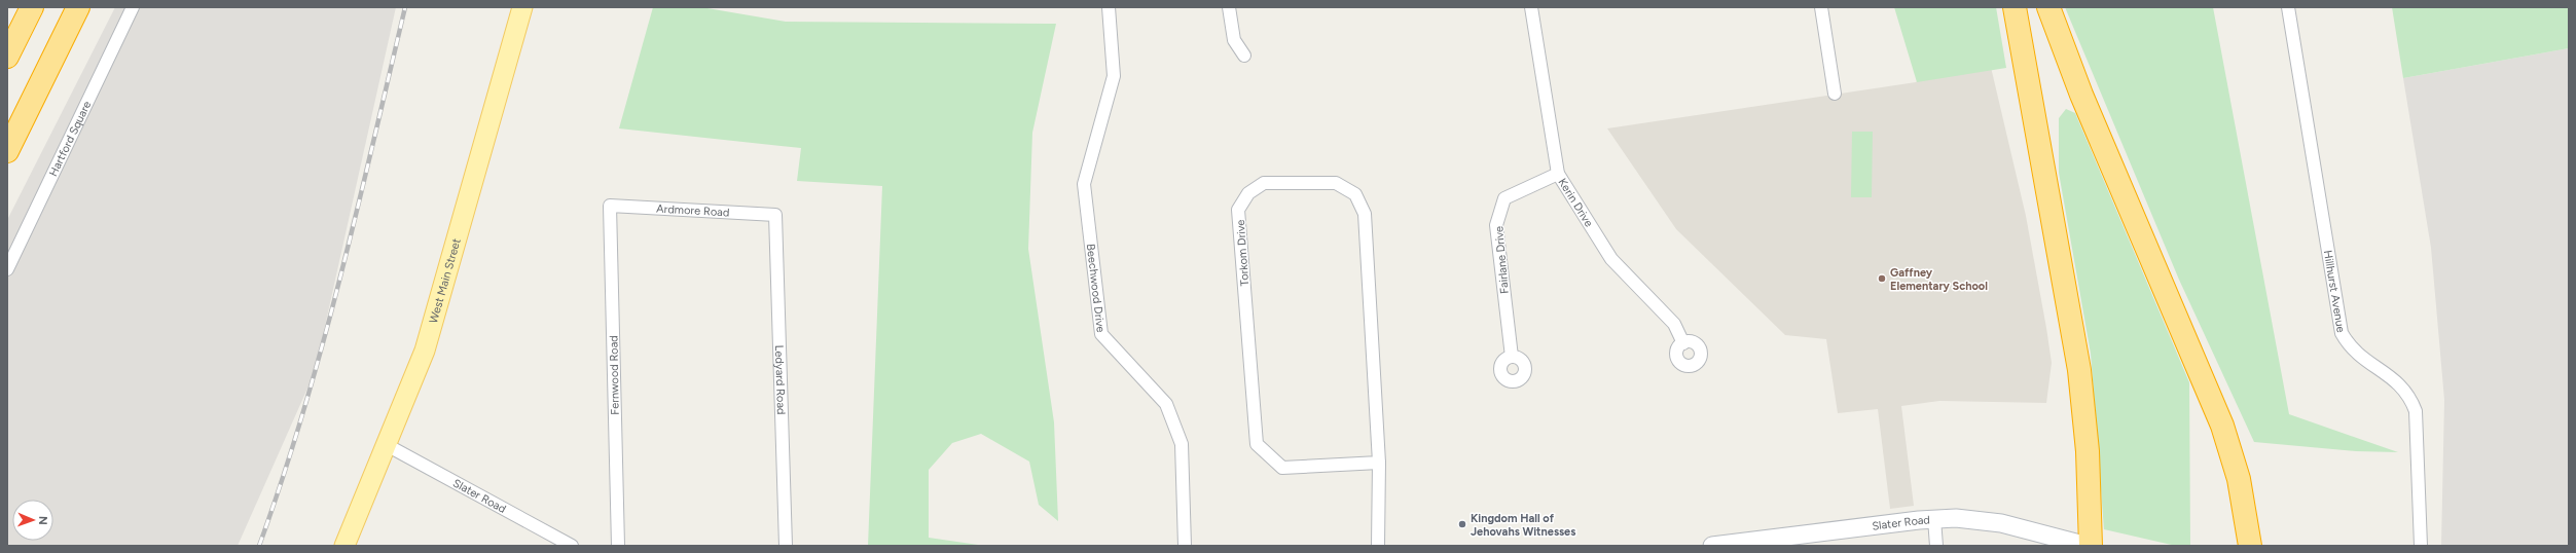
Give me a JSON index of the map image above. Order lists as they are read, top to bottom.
{
  "streets": {
    "main road": ["West Main Street", "Slater Road"],
    "street": [
      "Hartford Square",
      "Kerin Drive",
      "Ardmore Road",
      "Torkom Drive",
      "Fairlane Drive",
      "Beechwood Drive",
      "Hillhurst Avenue",
      "Fernwood Road",
      "Ledyard Road"
    ]
  },
  "crossings": [
    ["Kerin Drive", "Fairlane Drive"],
    ["Ardmore Road", "Fernwood Road"],
    ["Ardmore Road", "Ledyard Road"],
    ["West Main Street", "Slater Road"]
  ],
  "places": ["Gaffney Elementary School", "Kingdom Hall of Jehovahs Witnesses"],
  "north": "right"
}
